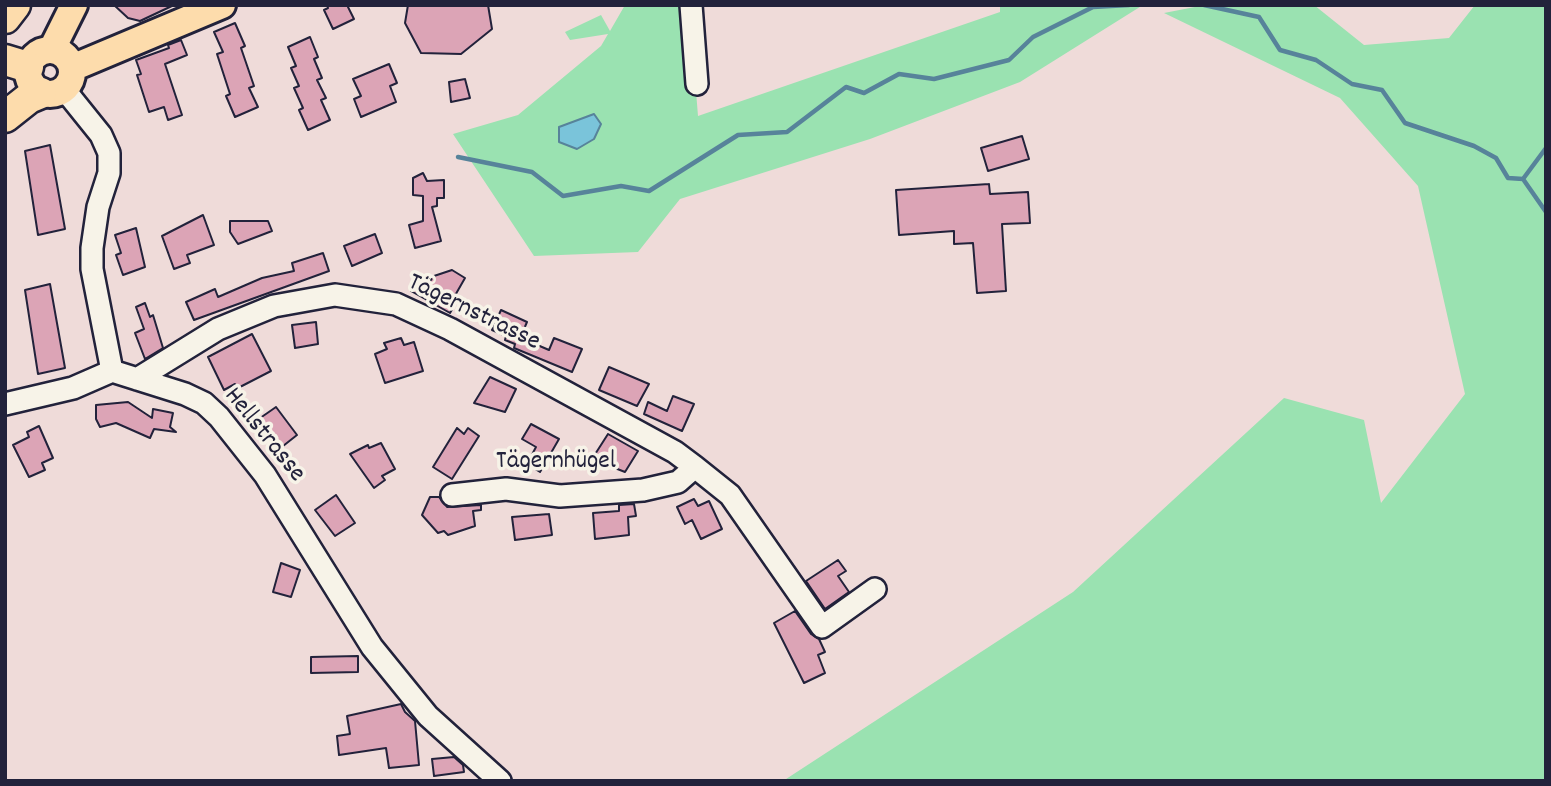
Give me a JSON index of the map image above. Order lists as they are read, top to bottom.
{
  "streets": {
    "street": ["Tägernstrasse", "Hellstrasse", "Tägernhügel"]
  },
  "crossings": [
    ["Tägernstrasse", "Hellstrasse"],
    ["Tägernstrasse", "Tägernhügel"]
  ]
}
